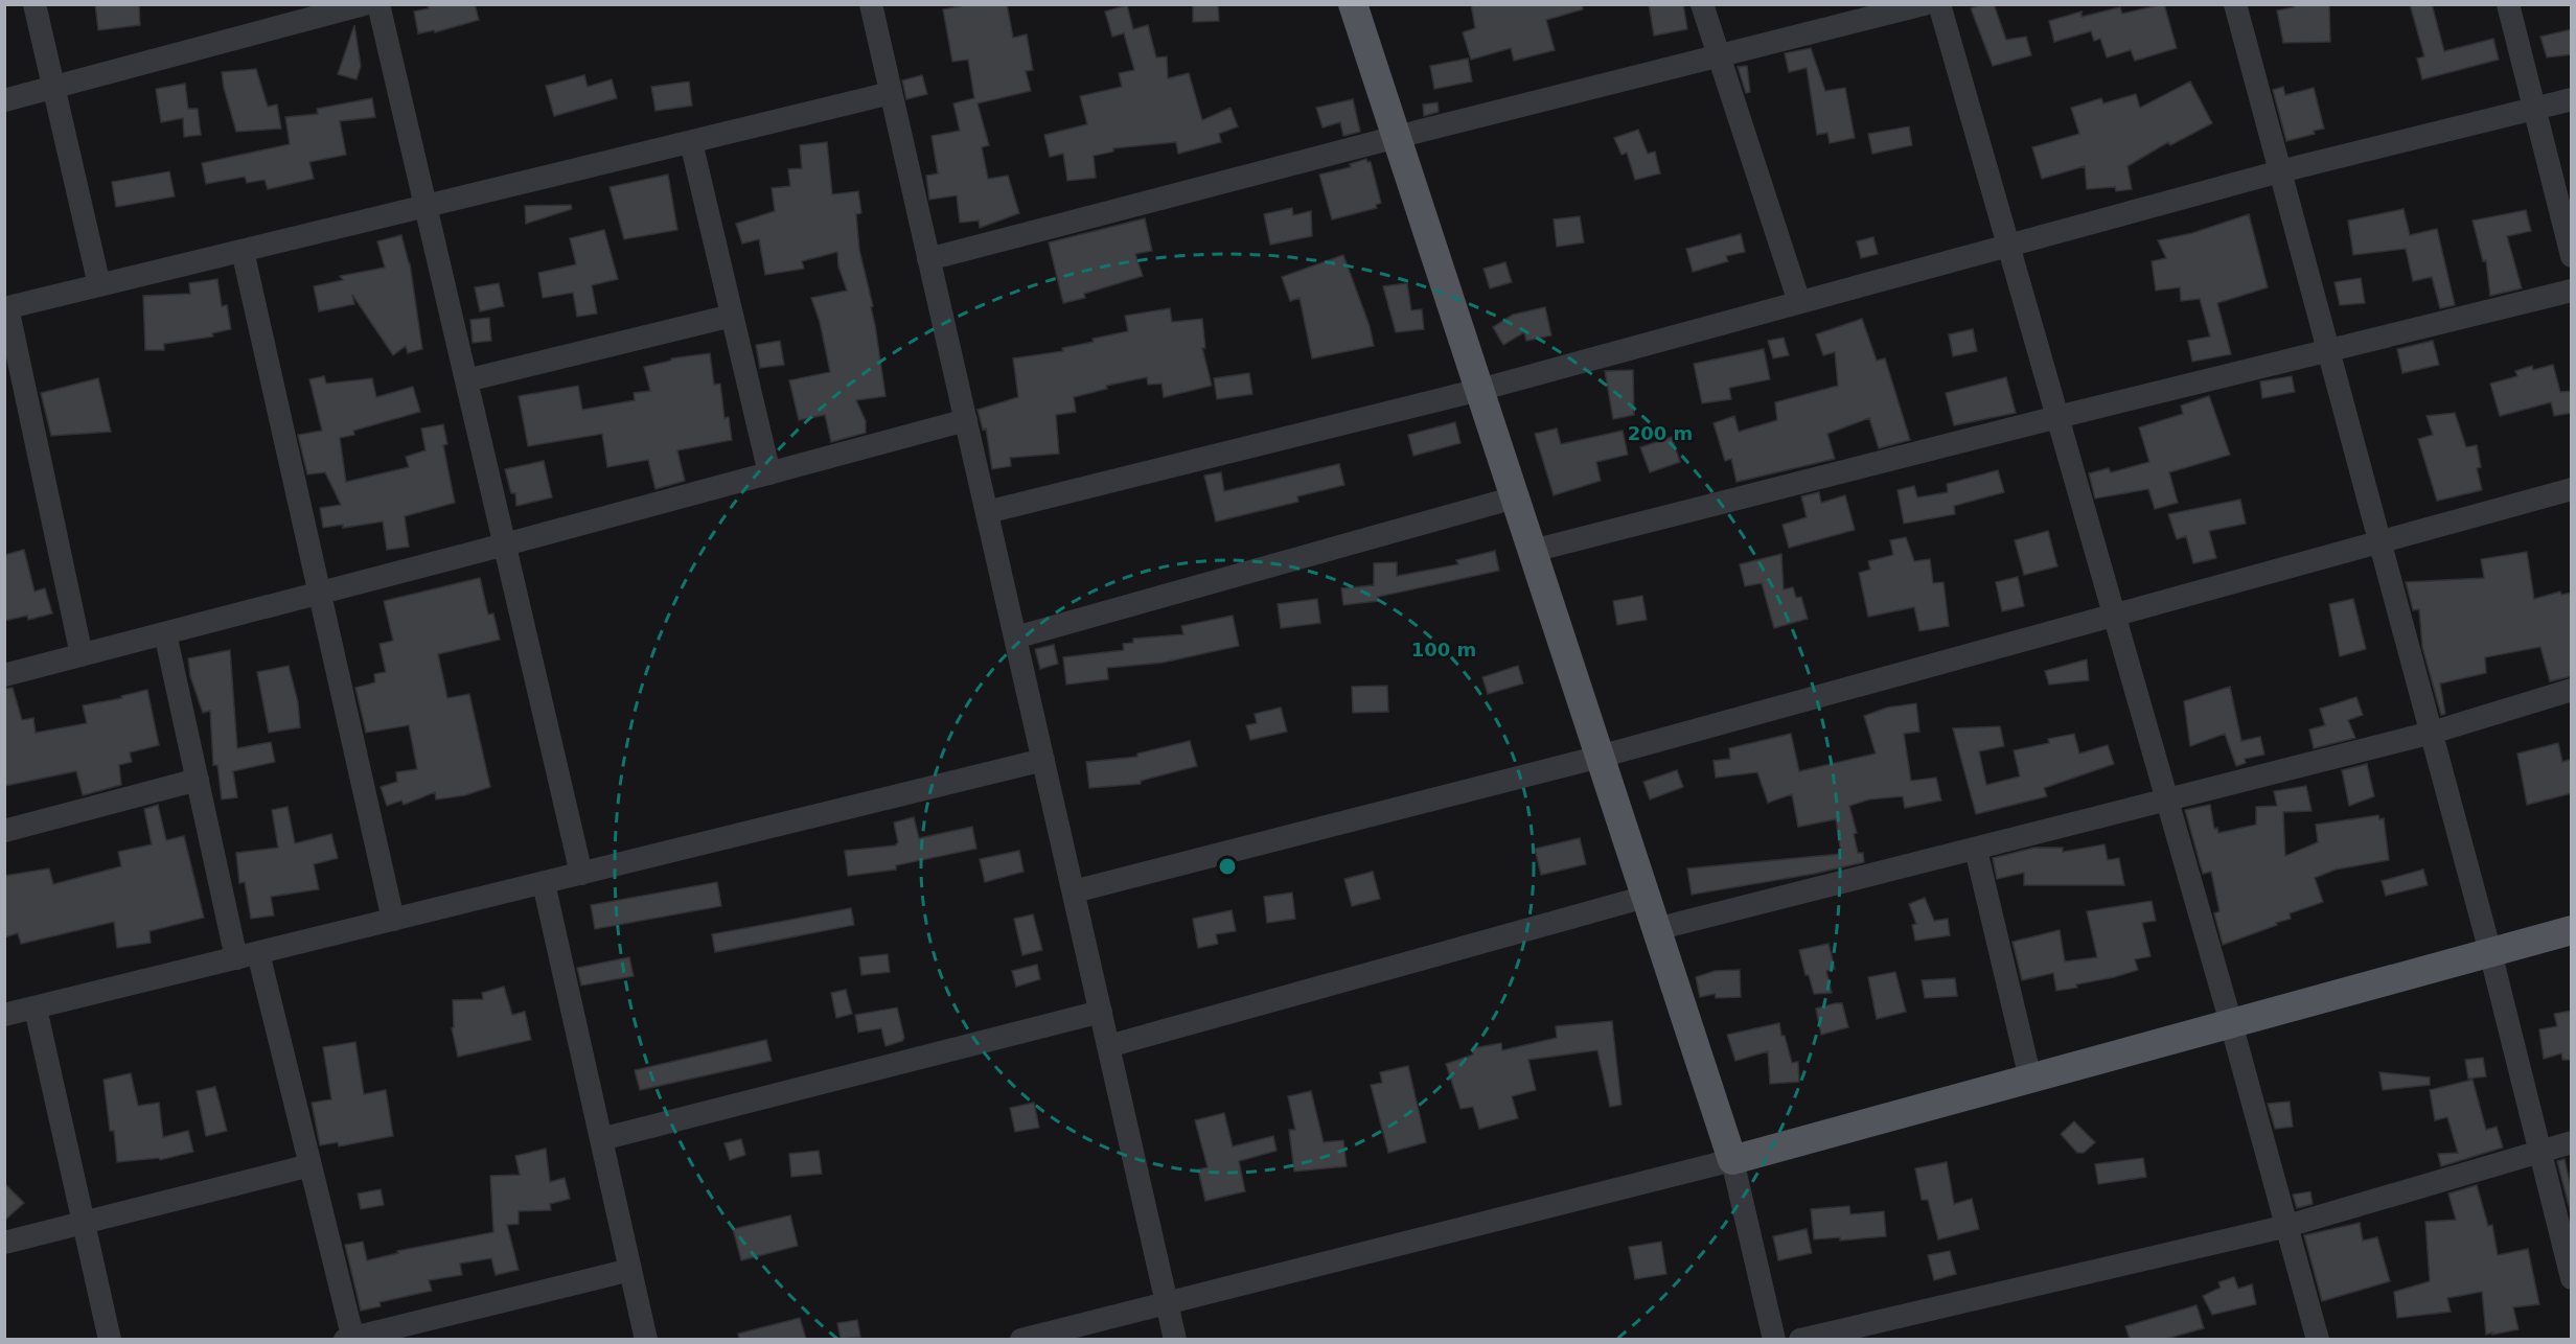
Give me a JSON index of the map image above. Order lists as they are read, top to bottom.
{
  "rings": ["200 m", "100 m"]
}
